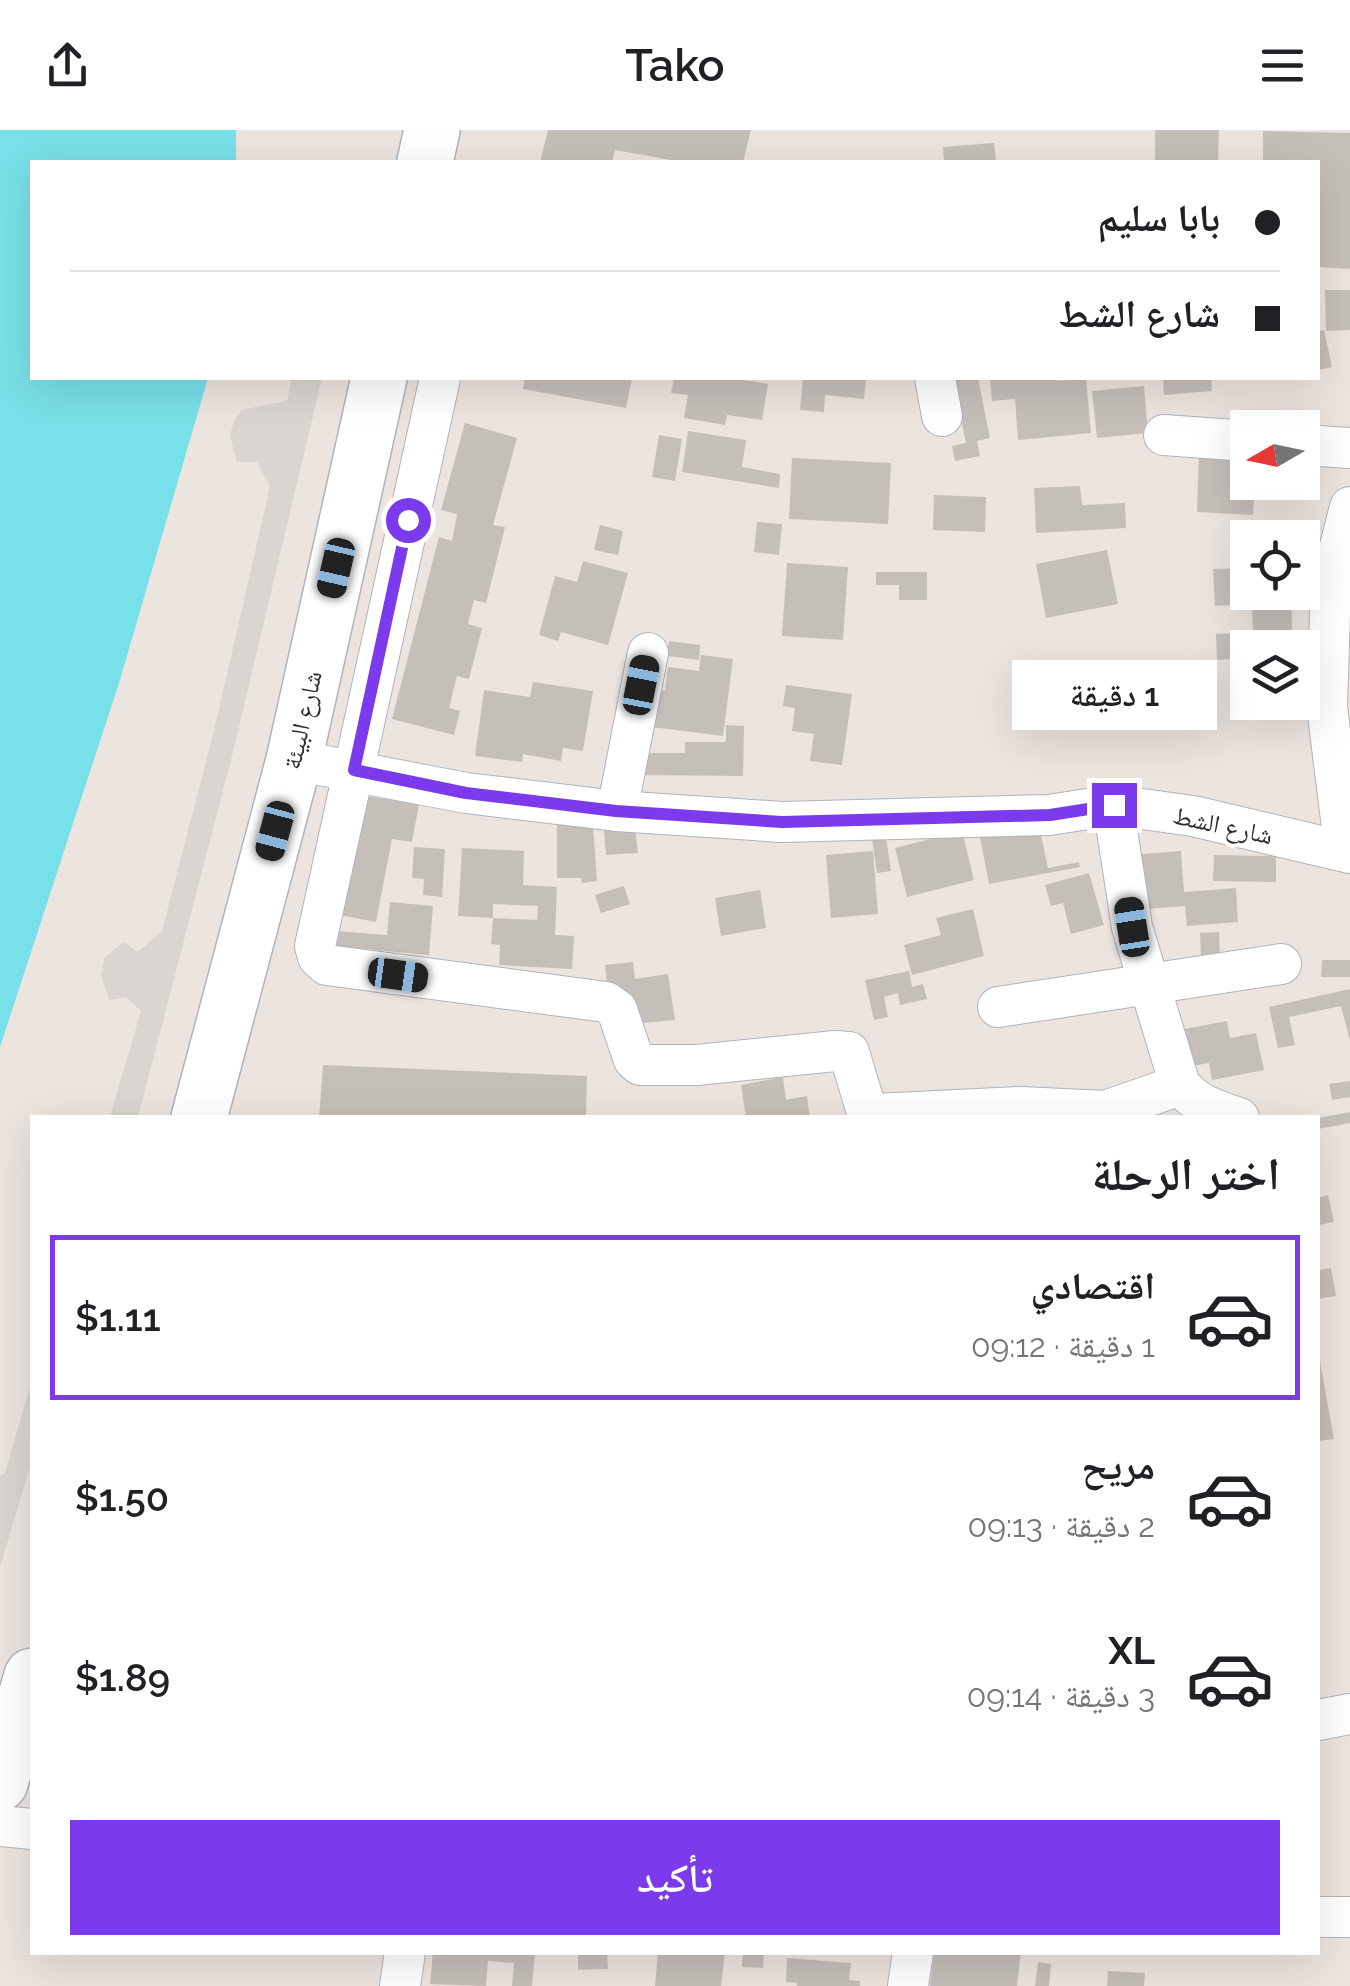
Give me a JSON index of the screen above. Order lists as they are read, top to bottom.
{
  "streets": {
    "main road": ["شارع البيئة"],
    "street": ["شارع الشط"]
  },
  "crossings": [
    ["شارع البيئة", "شارع الشط"]
  ],
  "north": "left",
  "page": {
    "header": "Tako",
    "banner": ["بابا سليم", "شارع الشط"],
    "bubble": "1 دقيقة",
    "heading": "اختر الرحلة",
    "list": [
      {
        "name": "اقتصادي",
        "note": "1 دقيقة · 09:12",
        "value": "$1.11"
      },
      {
        "name": "مريح",
        "note": "2 دقيقة · 09:13",
        "value": "$1.50"
      },
      {
        "name": "XL",
        "note": "3 دقيقة · 09:14",
        "value": "$1.89"
      }
    ],
    "buttons": "تأكيد"
  }
}
